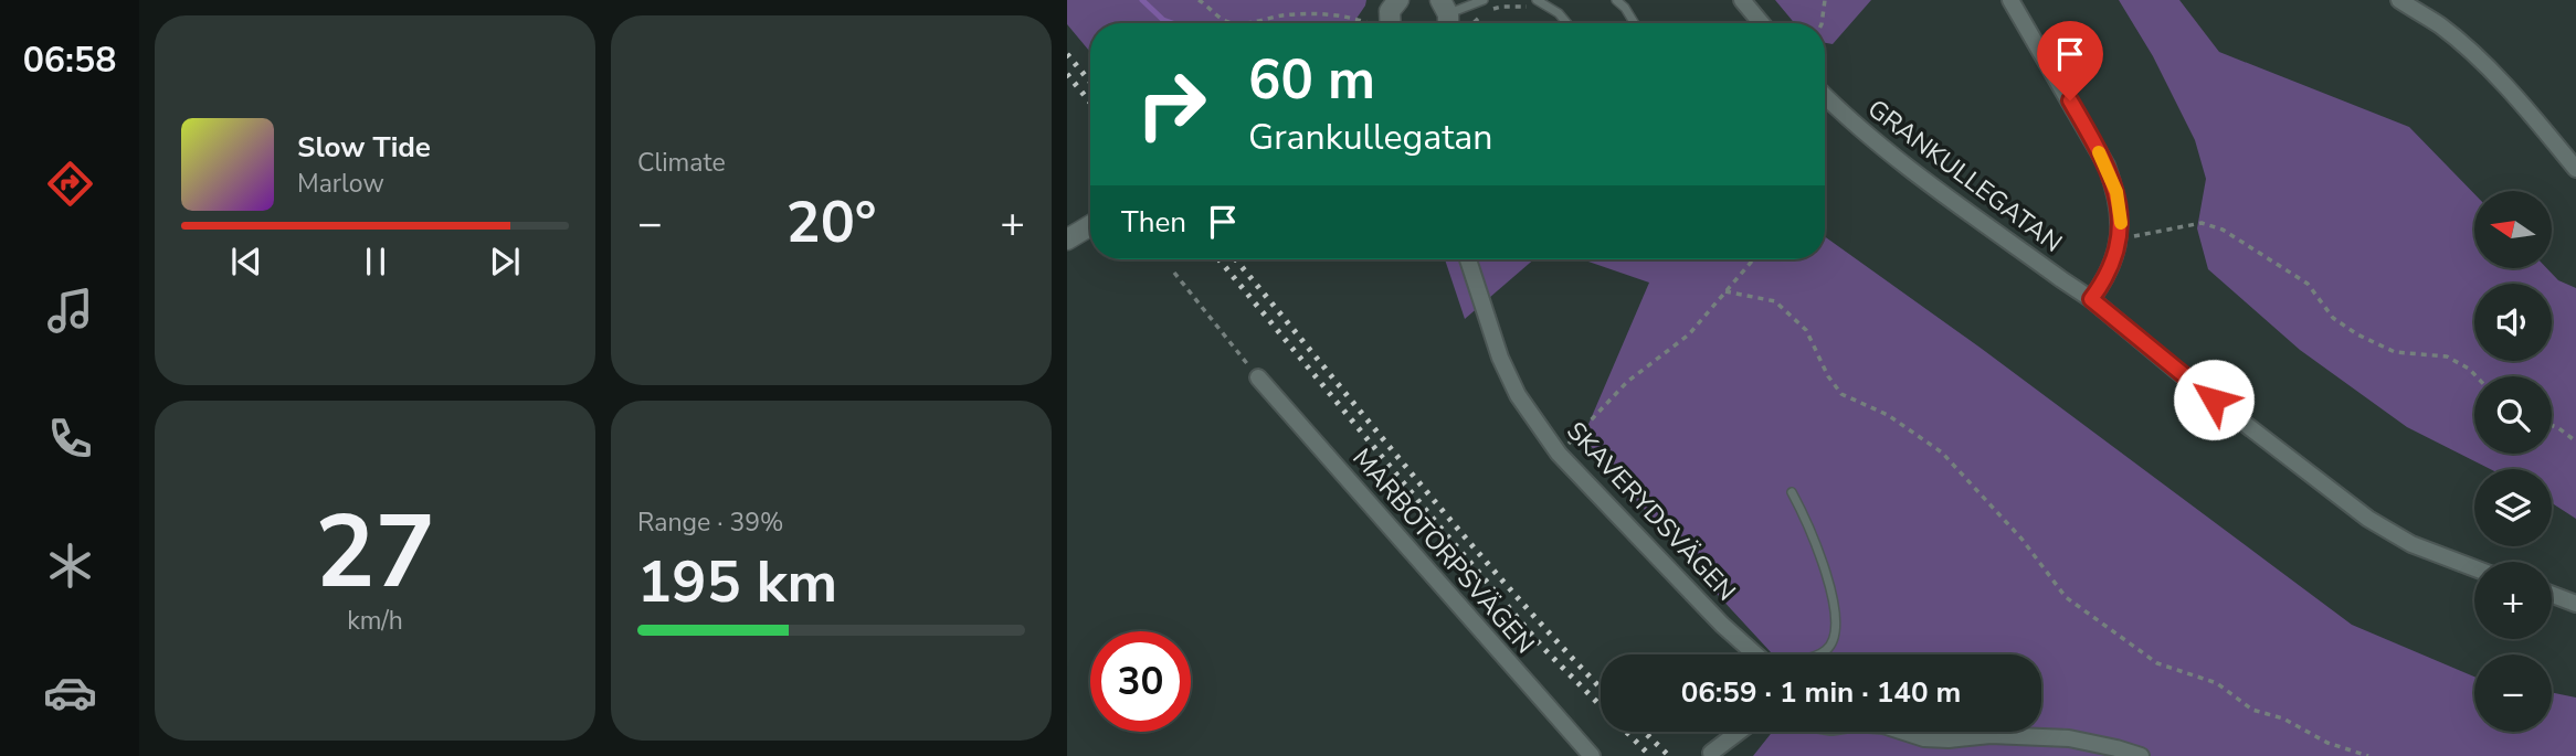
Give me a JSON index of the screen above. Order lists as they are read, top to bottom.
{
  "streets": {
    "street": ["GRANKULLEGATAN", "SKAVERYDSVÄGEN", "MARBOTORPSVÄGEN"]
  },
  "north": "left",
  "page": {
    "tabs": "06:58",
    "tile": [
      "Climate",
      ["27", "km/h"],
      ["Range · 39%", "195 km"]
    ],
    "turn": ["60 m", "Grankullegatan"],
    "song": ["Slow Tide", "Marlow"],
    "then": "Then",
    "heat": ["−", "20°", "+"],
    "map_buttons": ["+", "−"],
    "limit": "30",
    "trip": "06:59 · 1 min · 140 m"
  }
}
